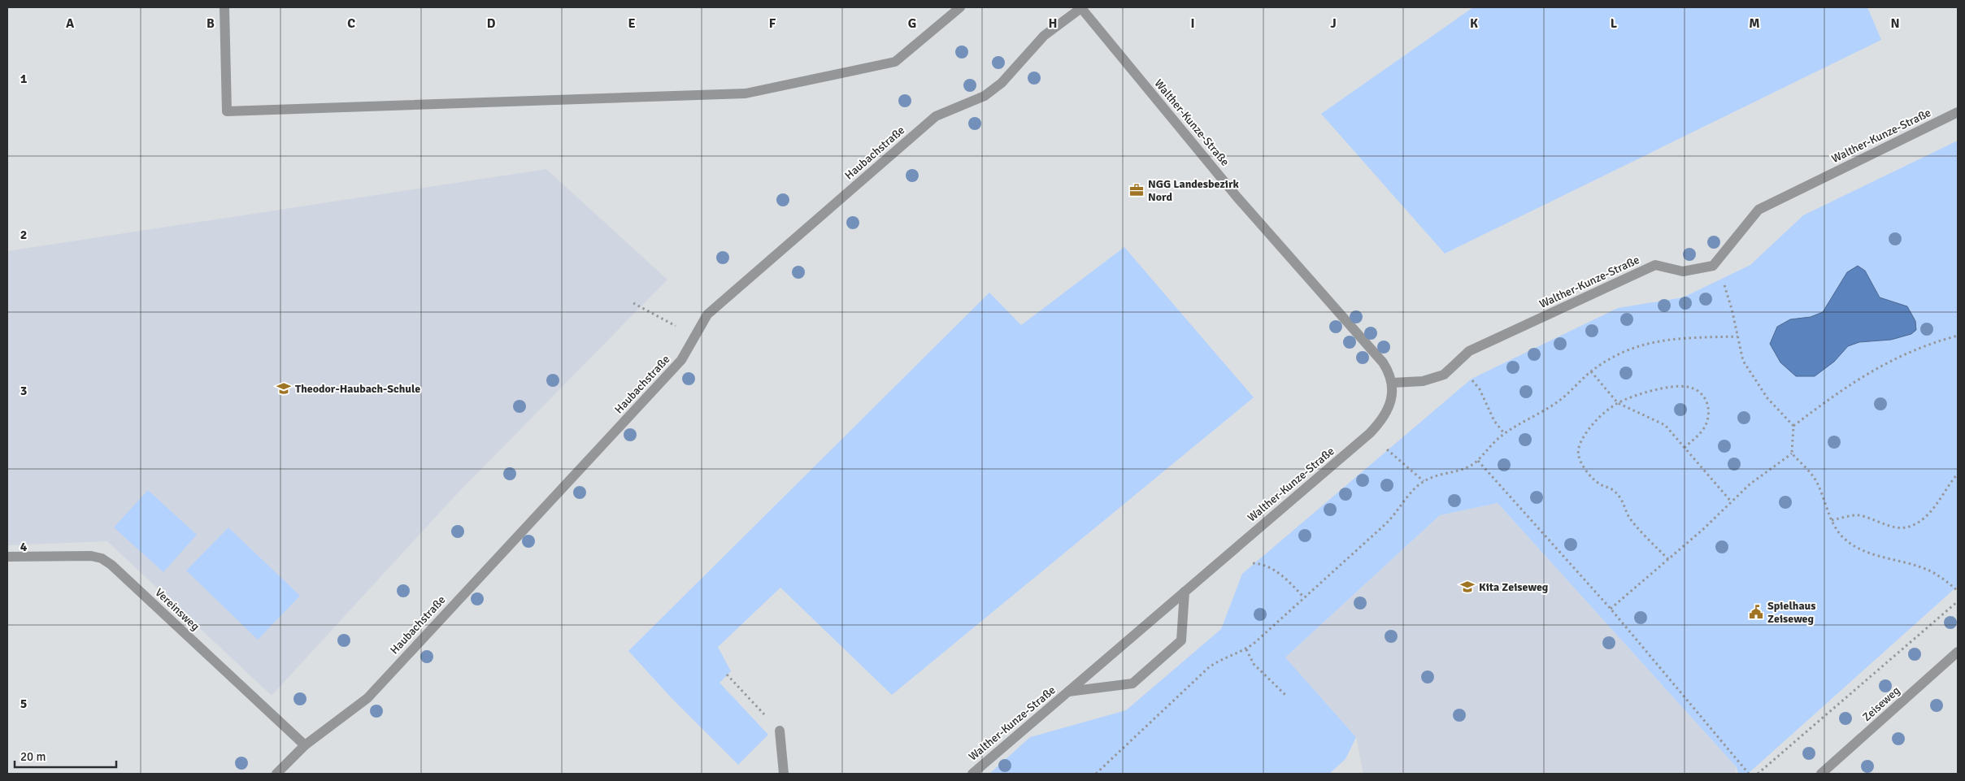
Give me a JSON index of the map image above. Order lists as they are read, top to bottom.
{
  "streets": {
    "street": [
      "Walther-Kunze-Straße",
      "Haubachstraße",
      "Vereinsweg",
      "Zeiseweg"
    ]
  },
  "crossings": [
    ["Walther-Kunze-Straße", "Haubachstraße"],
    ["Haubachstraße", "Vereinsweg"]
  ],
  "places": {
    "office": ["NGG Landesbezirk Nord"],
    "school or university": ["Theodor-Haubach-Schule", "Kita Zeiseweg"],
    "public building": ["Spielhaus Zeiseweg"]
  },
  "scale_bar": "20 m",
  "grid": {
    "columns": [
      "A",
      "B",
      "C",
      "D",
      "E",
      "F",
      "G",
      "H",
      "I",
      "J",
      "K",
      "L",
      "M",
      "N"
    ],
    "rows": [
      "1",
      "2",
      "3",
      "4",
      "5"
    ]
  }
}
